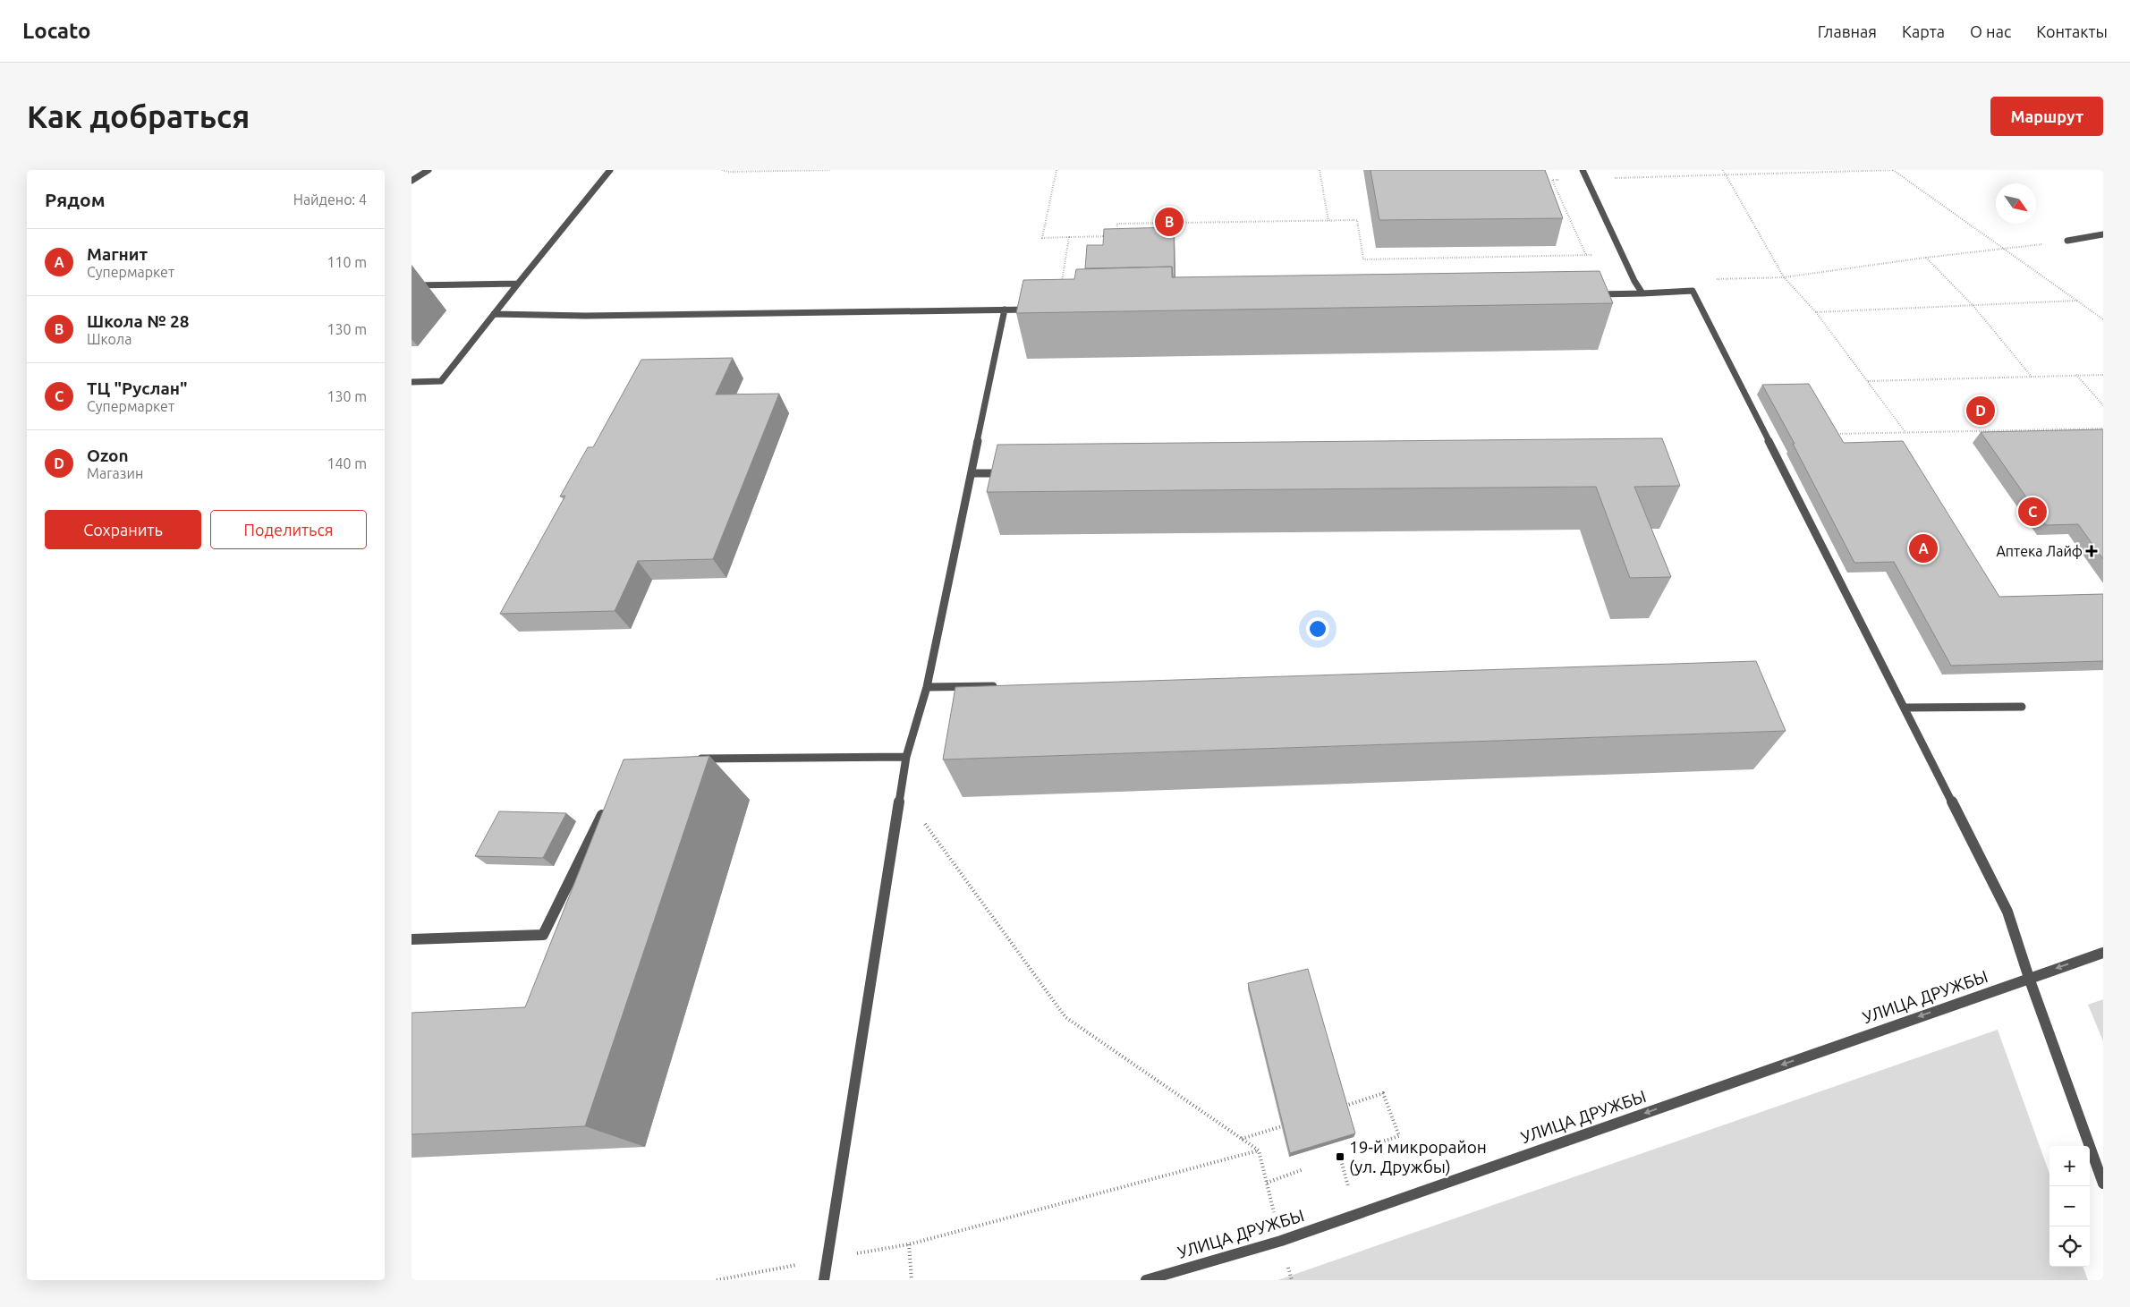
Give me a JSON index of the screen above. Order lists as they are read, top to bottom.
{
  "streets": {
    "street": ["УЛИЦА ДРУЖБЫ"]
  },
  "one_way": ["УЛИЦА ДРУЖБЫ"],
  "places": {
    "health": ["Аптека Лайф"],
    "transit": ["19-й микрорайон (ул. Дружбы)"]
  },
  "north": "bottom right",
  "page": {
    "header": "Locato",
    "nav": [
      "Главная",
      "Карта",
      "О нас",
      "Контакты"
    ],
    "buttons": [
      "Маршрут",
      ["Сохранить", "Поделиться"]
    ],
    "title": "Как добраться",
    "heading": ["Рядом", "Найдено: 4"],
    "pins": [
      "B",
      "D",
      "C",
      "A"
    ],
    "list": [
      {
        "mark": "A",
        "name": "Магнит",
        "note": "Супермаркет",
        "value": "110 m"
      },
      {
        "mark": "B",
        "name": "Школа № 28",
        "note": "Школа",
        "value": "130 m"
      },
      {
        "mark": "C",
        "name": "ТЦ \"Руслан\"",
        "note": "Супермаркет",
        "value": "130 m"
      },
      {
        "mark": "D",
        "name": "Ozon",
        "note": "Магазин",
        "value": "140 m"
      }
    ],
    "map_buttons": ["+", "−"]
  }
}
